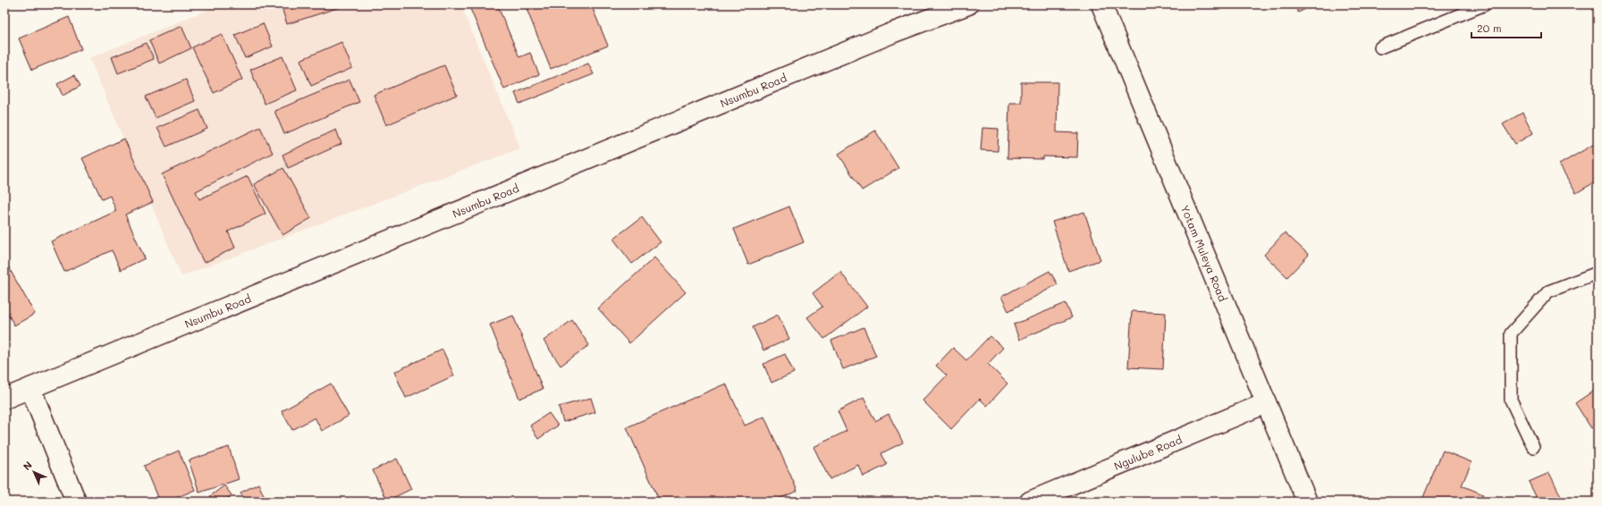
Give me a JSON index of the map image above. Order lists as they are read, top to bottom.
{
  "streets": {
    "street": ["Nsumbu Road", "Yotam Muleya Road", "Ngulube Road"]
  },
  "crossings": [
    ["Yotam Muleya Road", "Ngulube Road"]
  ],
  "scale_bar": "20 m",
  "north": "top left"
}
